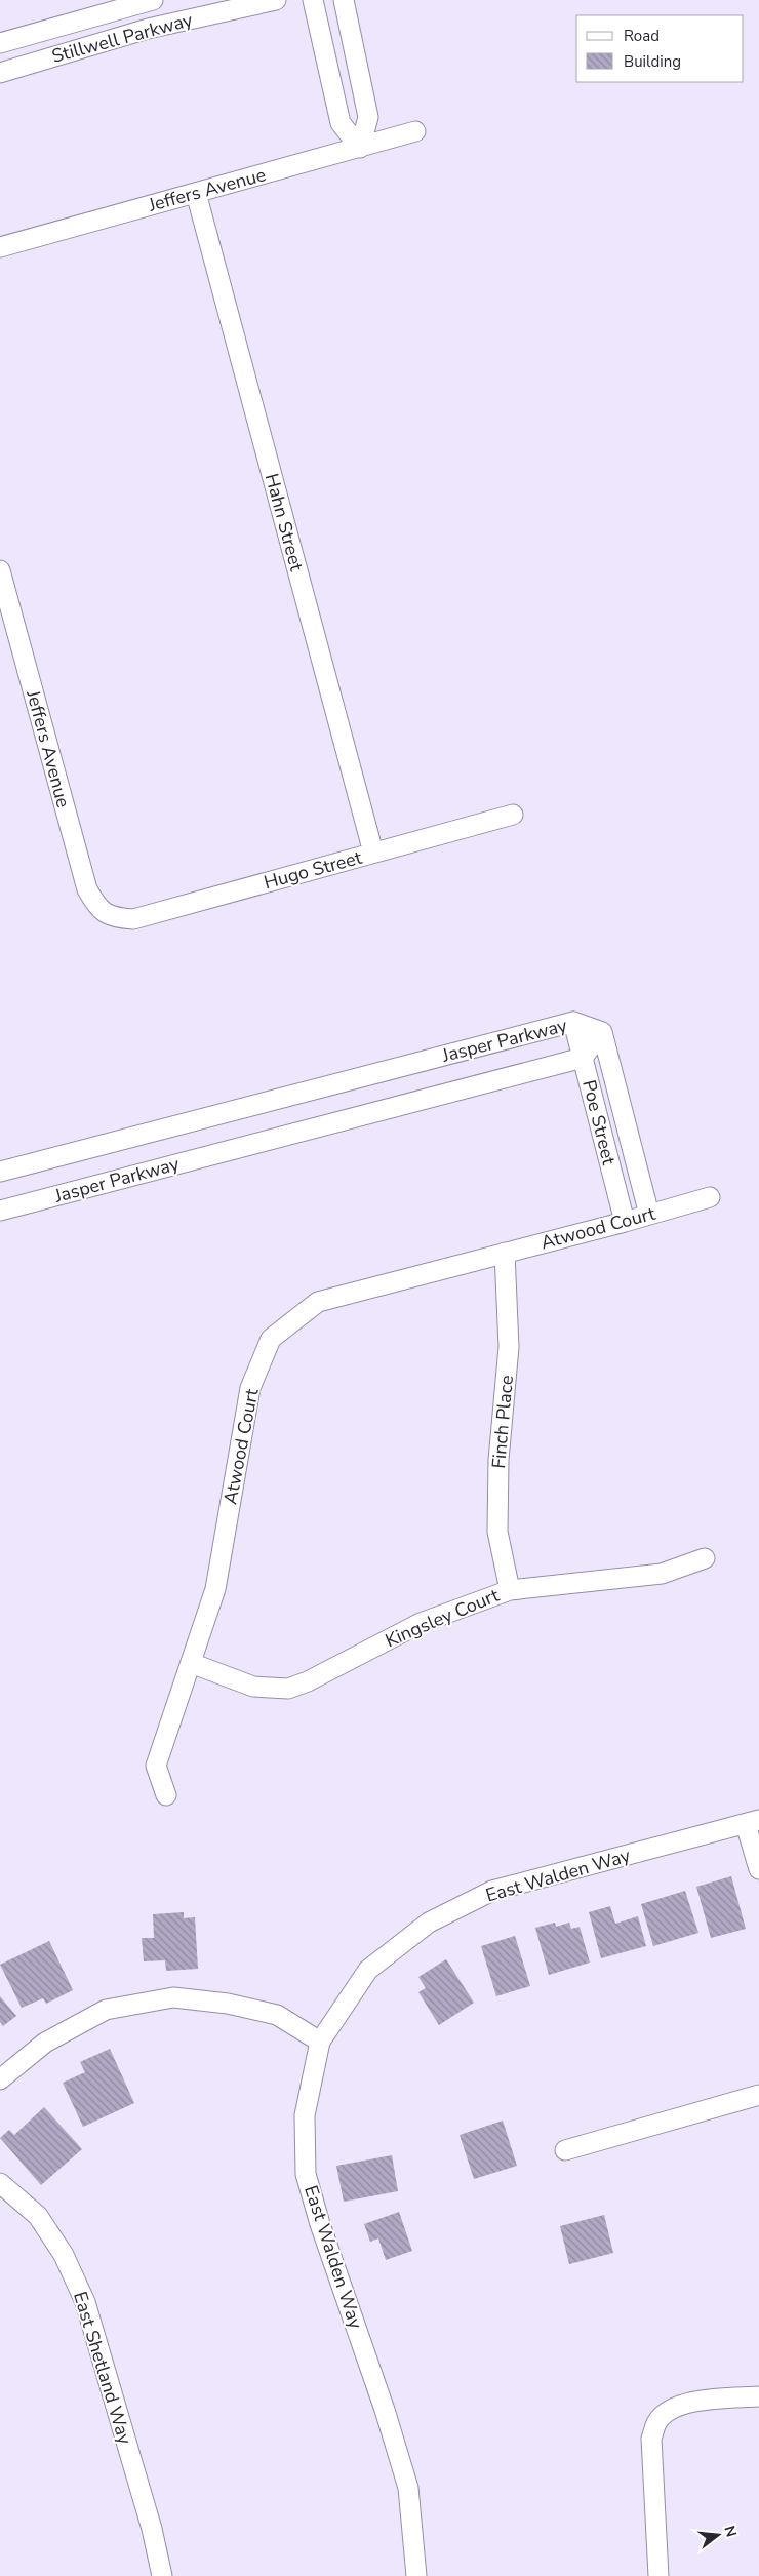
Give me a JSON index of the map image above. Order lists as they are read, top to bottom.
{
  "streets": {
    "street": [
      "Stillwell Parkway",
      "Jeffers Avenue",
      "Hahn Street",
      "Hugo Street",
      "Jasper Parkway",
      "Poe Street",
      "Atwood Court",
      "Finch Place",
      "Kingsley Court",
      "East Walden Way",
      "East Shetland Way"
    ]
  },
  "crossings": [
    ["Jeffers Avenue", "Hahn Street"],
    ["Jeffers Avenue", "Hugo Street"],
    ["Hahn Street", "Hugo Street"],
    ["Jasper Parkway", "Poe Street"],
    ["Poe Street", "Atwood Court"],
    ["Atwood Court", "Finch Place"],
    ["Atwood Court", "Kingsley Court"],
    ["Finch Place", "Kingsley Court"]
  ],
  "legend": ["Road", "Building"],
  "north": "right"
}
